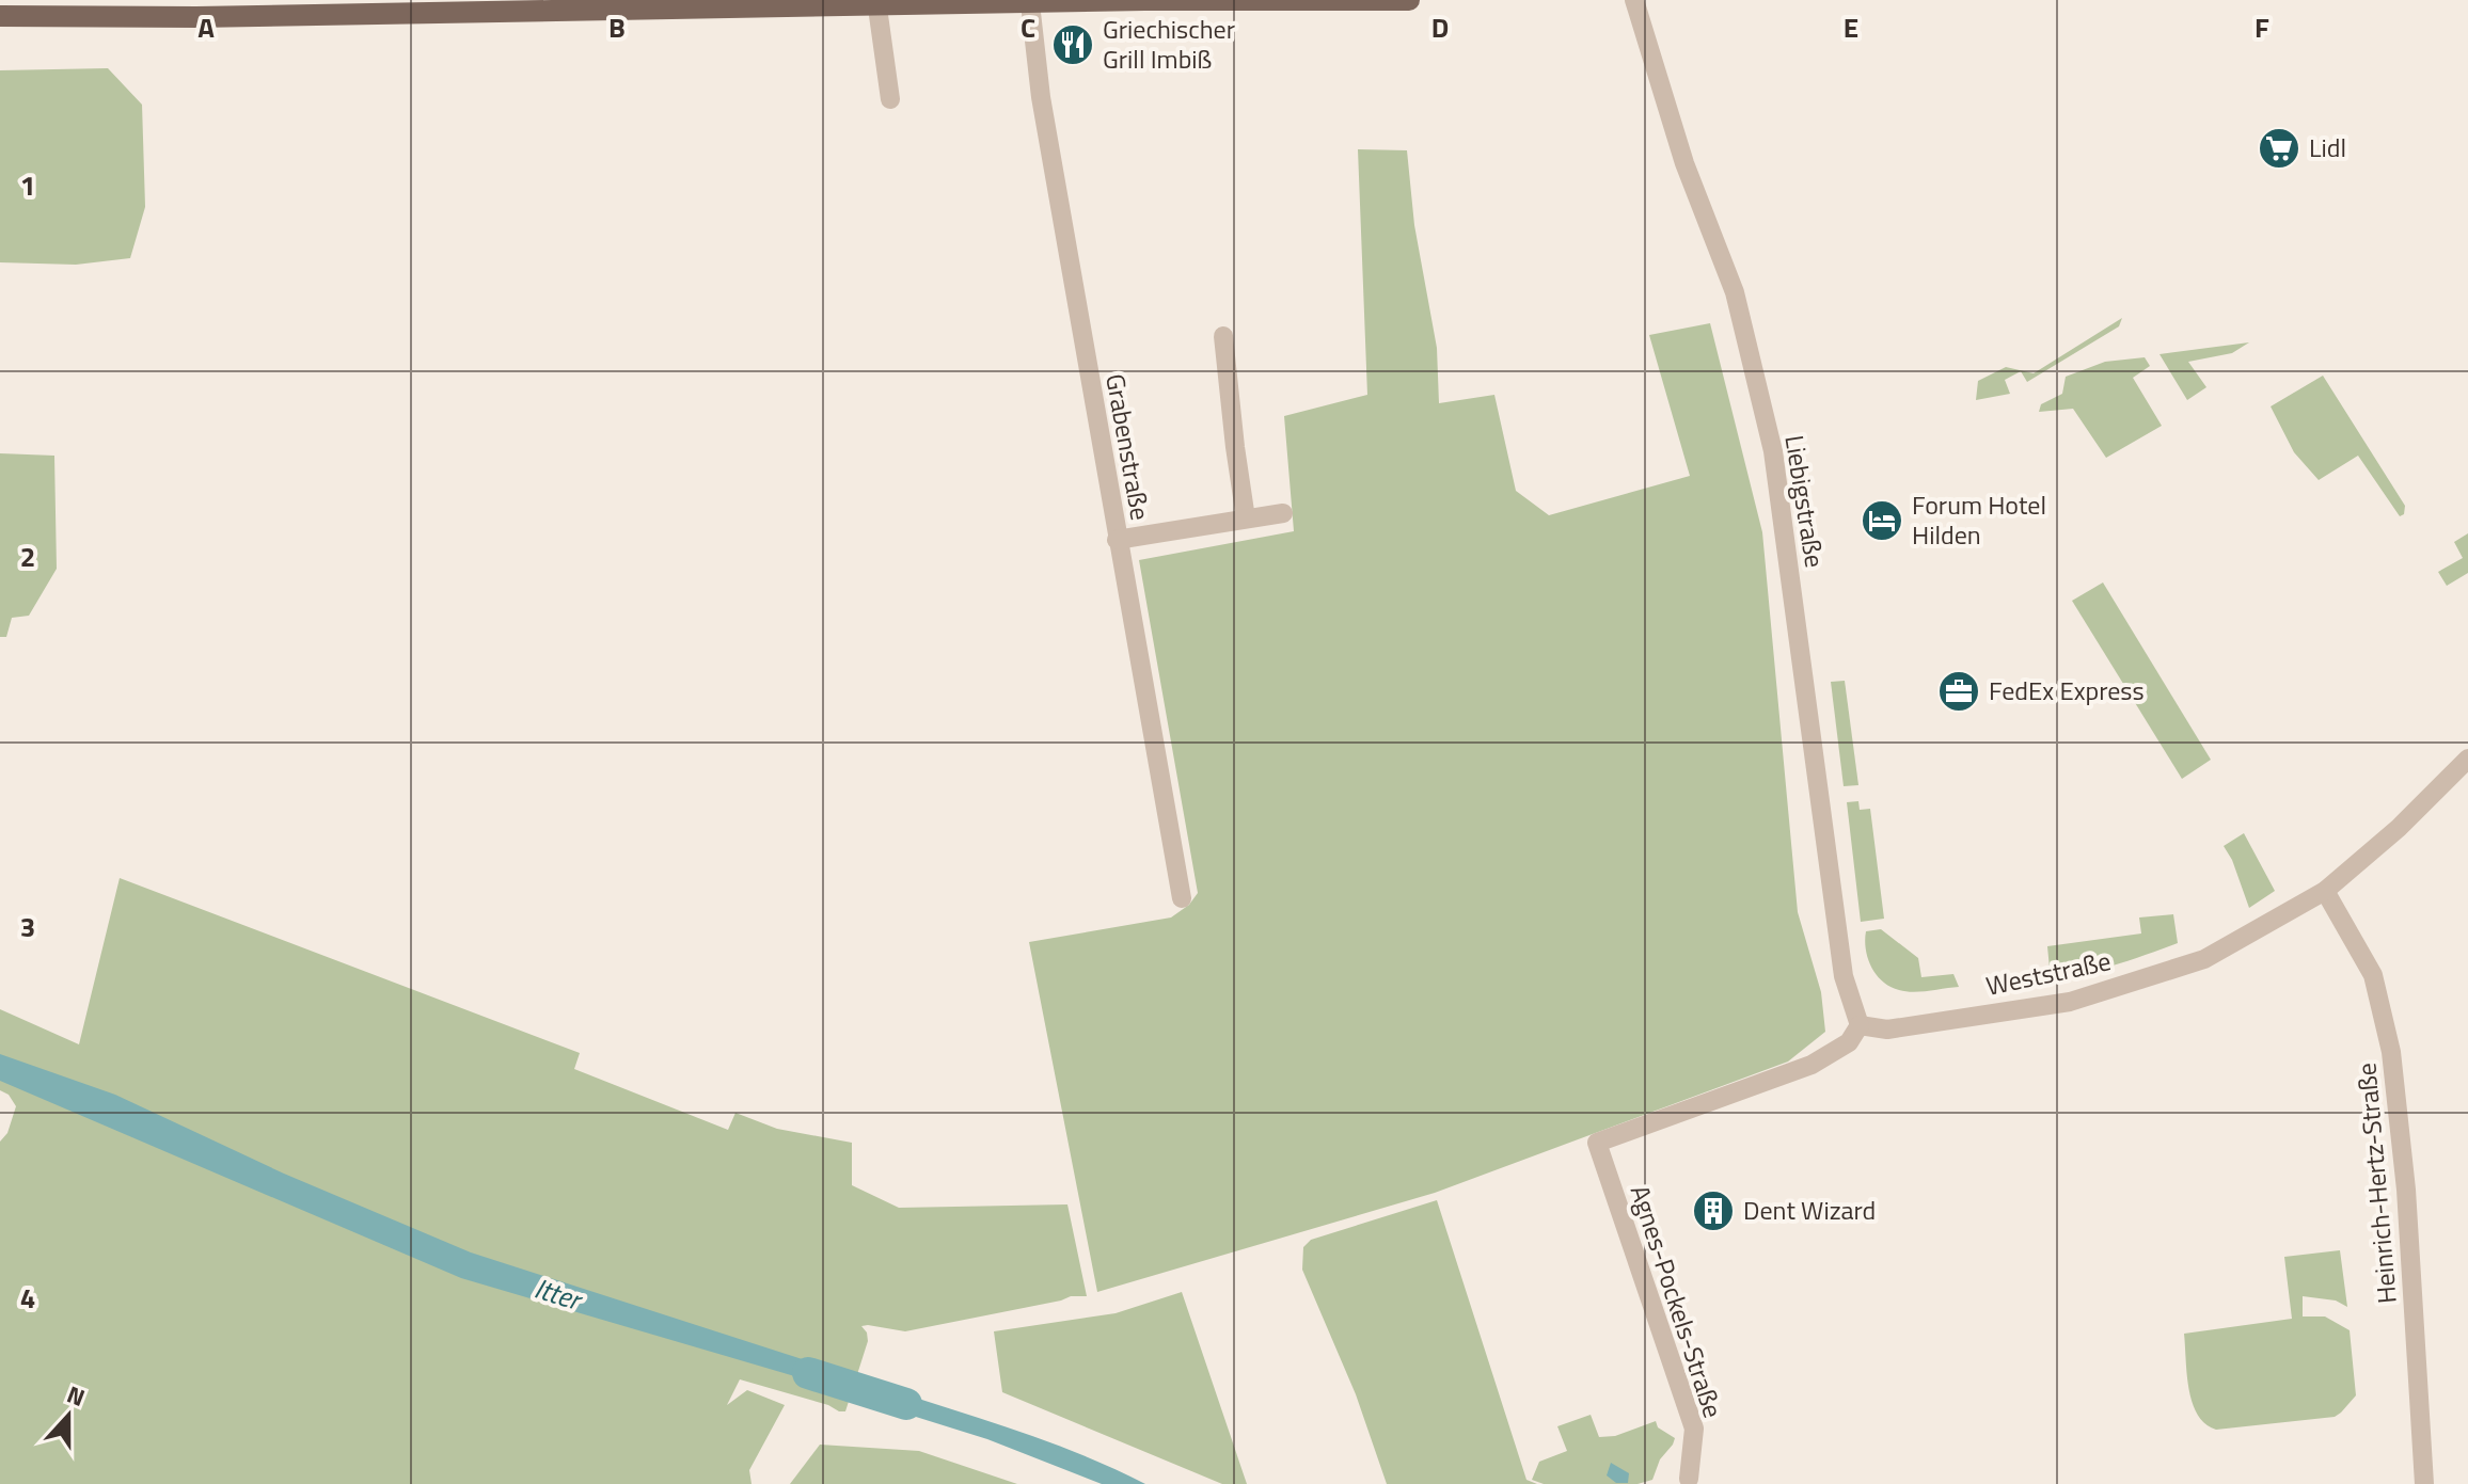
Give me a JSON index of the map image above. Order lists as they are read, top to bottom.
{
  "streets": {
    "street": [
      "Grabenstraße",
      "Liebigstraße",
      "Weststraße",
      "Heinrich-Hertz-Straße",
      "Agnes-Pockels-Straße"
    ]
  },
  "crossings": [
    ["Liebigstraße", "Weststraße"],
    ["Liebigstraße", "Agnes-Pockels-Straße"],
    ["Weststraße", "Heinrich-Hertz-Straße"],
    ["Weststraße", "Agnes-Pockels-Straße"]
  ],
  "water": ["Itter"],
  "places": {
    "restaurant": ["Griechischer Grill Imbiß"],
    "supermarket": ["Lidl"],
    "hotel": ["Forum Hotel Hilden"],
    "office": ["FedEx Express"],
    "building": ["Dent Wizard"]
  },
  "north": "top",
  "grid": {
    "columns": [
      "A",
      "B",
      "C",
      "D",
      "E",
      "F"
    ],
    "rows": [
      "1",
      "2",
      "3",
      "4"
    ]
  }
}
